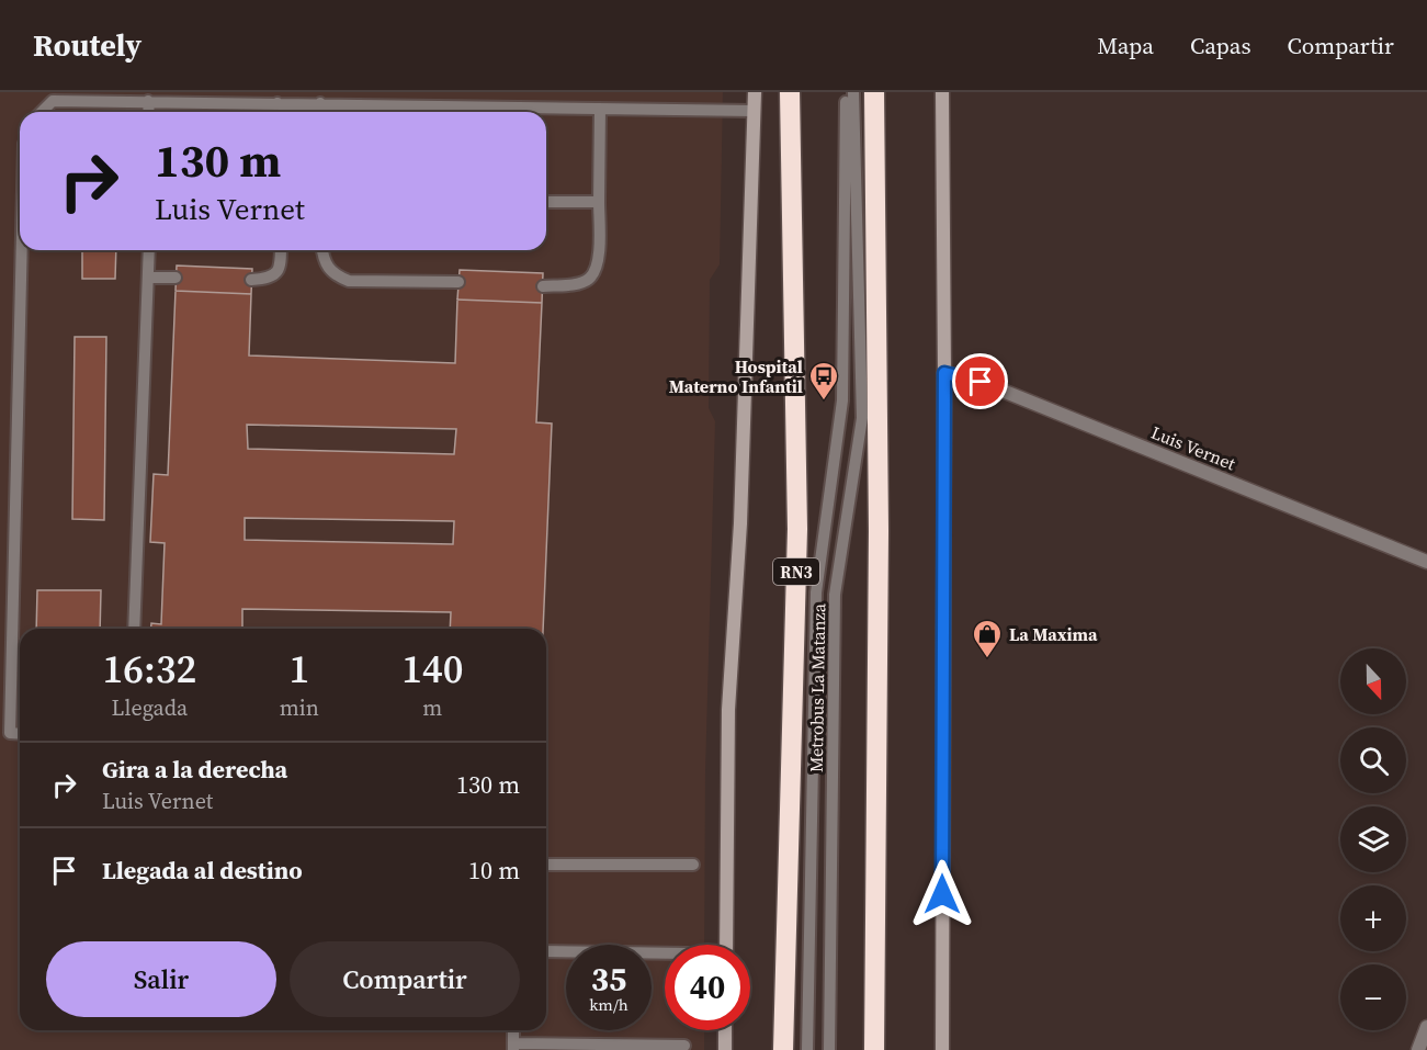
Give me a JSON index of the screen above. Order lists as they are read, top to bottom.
{
  "streets": {
    "highway": ["RN3"],
    "street": ["Luis Vernet"],
    "lane": ["Metrobus La Matanza"]
  },
  "places": {
    "bus stop": ["Hospital Materno Infantil"],
    "shop": ["La Maxima"]
  },
  "north": "bottom",
  "page": {
    "header": "Routely",
    "nav": ["Mapa", "Capas", "Compartir"],
    "turn": ["130 m", "Luis Vernet"],
    "eta": [
      "16:32",
      "Llegada",
      "1",
      "min",
      "140",
      "m"
    ],
    "map_buttons": ["+", "−"],
    "list": [
      {
        "name": "Gira a la derecha",
        "note": "Luis Vernet",
        "value": "130 m"
      },
      {
        "name": "Llegada al destino",
        "value": "10 m"
      }
    ],
    "buttons": ["Salir", "Compartir"],
    "speed": "35 km/h",
    "limit": "40"
  }
}
